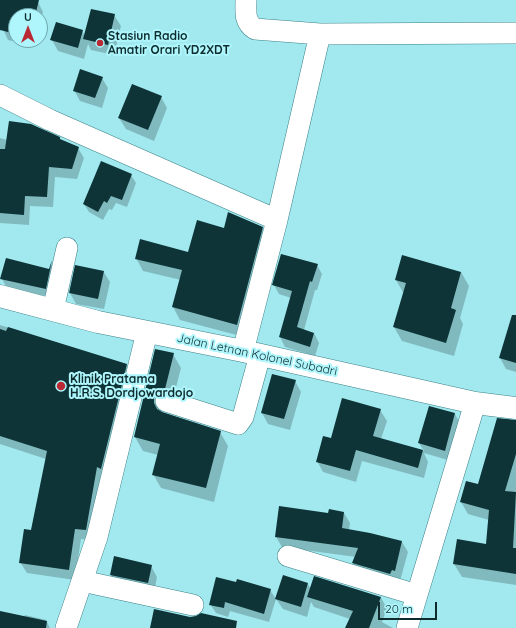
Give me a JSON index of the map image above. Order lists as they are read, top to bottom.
{
  "streets": {
    "main road": ["Jalan Letnan Kolonel Subadri"]
  },
  "places": ["Stasiun Radio Amatir Orari YD2XDT", "Klinik Pratama H.R.S. Dordjowardojo"],
  "scale_bar": "20 m",
  "north": "top"
}
